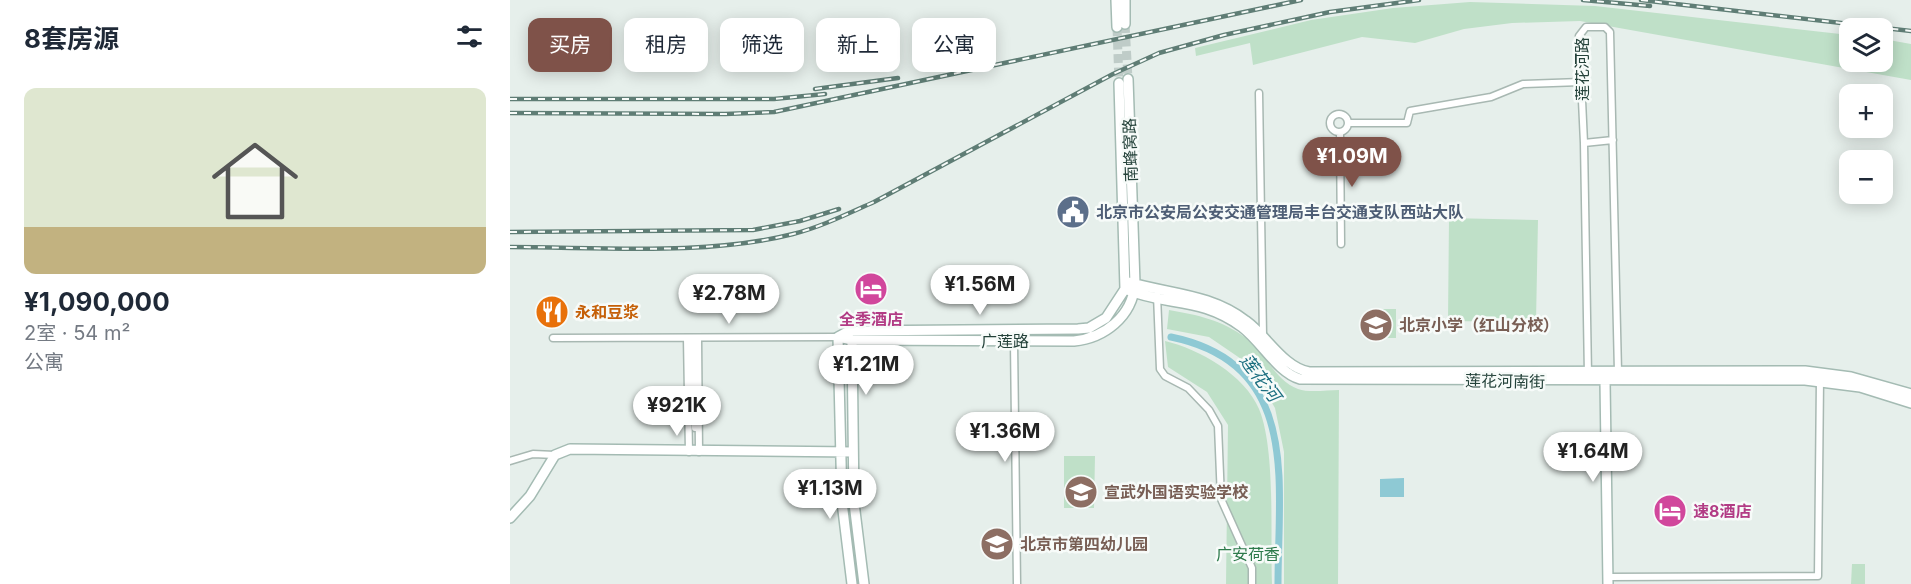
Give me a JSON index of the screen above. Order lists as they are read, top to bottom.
{
  "streets": {
    "main road": ["南蜂窝路", "广莲路", "莲花河南街"],
    "street": ["莲花河路"]
  },
  "crossings": [
    ["莲花河路", "莲花河南街"],
    ["南蜂窝路", "广莲路"],
    ["南蜂窝路", "莲花河南街"],
    ["广莲路", "莲花河南街"]
  ],
  "water": ["莲花河"],
  "parks": ["广安荷香"],
  "places": {
    "public building": ["北京市公安局公安交通管理局丰台交通支队西站大队"],
    "hotel": ["全季酒店", "速8酒店"],
    "restaurant": ["永和豆浆"],
    "school or university": ["北京小学（红山分校）", "宣武外国语实验学校", "北京市第四幼儿园"]
  },
  "page": {
    "heading": "8套房源",
    "map_buttons": ["+", "−"],
    "chip": [
      "买房",
      "租房",
      "筛选",
      "新上",
      "公寓"
    ],
    "list": [
      {
        "name": "¥1,090,000",
        "note": "2室 · 54 m² · 公寓"
      }
    ],
    "price": [
      "¥1.09M",
      "¥1.56M",
      "¥2.78M",
      "¥1.21M",
      "¥921K",
      "¥1.36M",
      "¥1.64M",
      "¥1.13M"
    ]
  }
}
